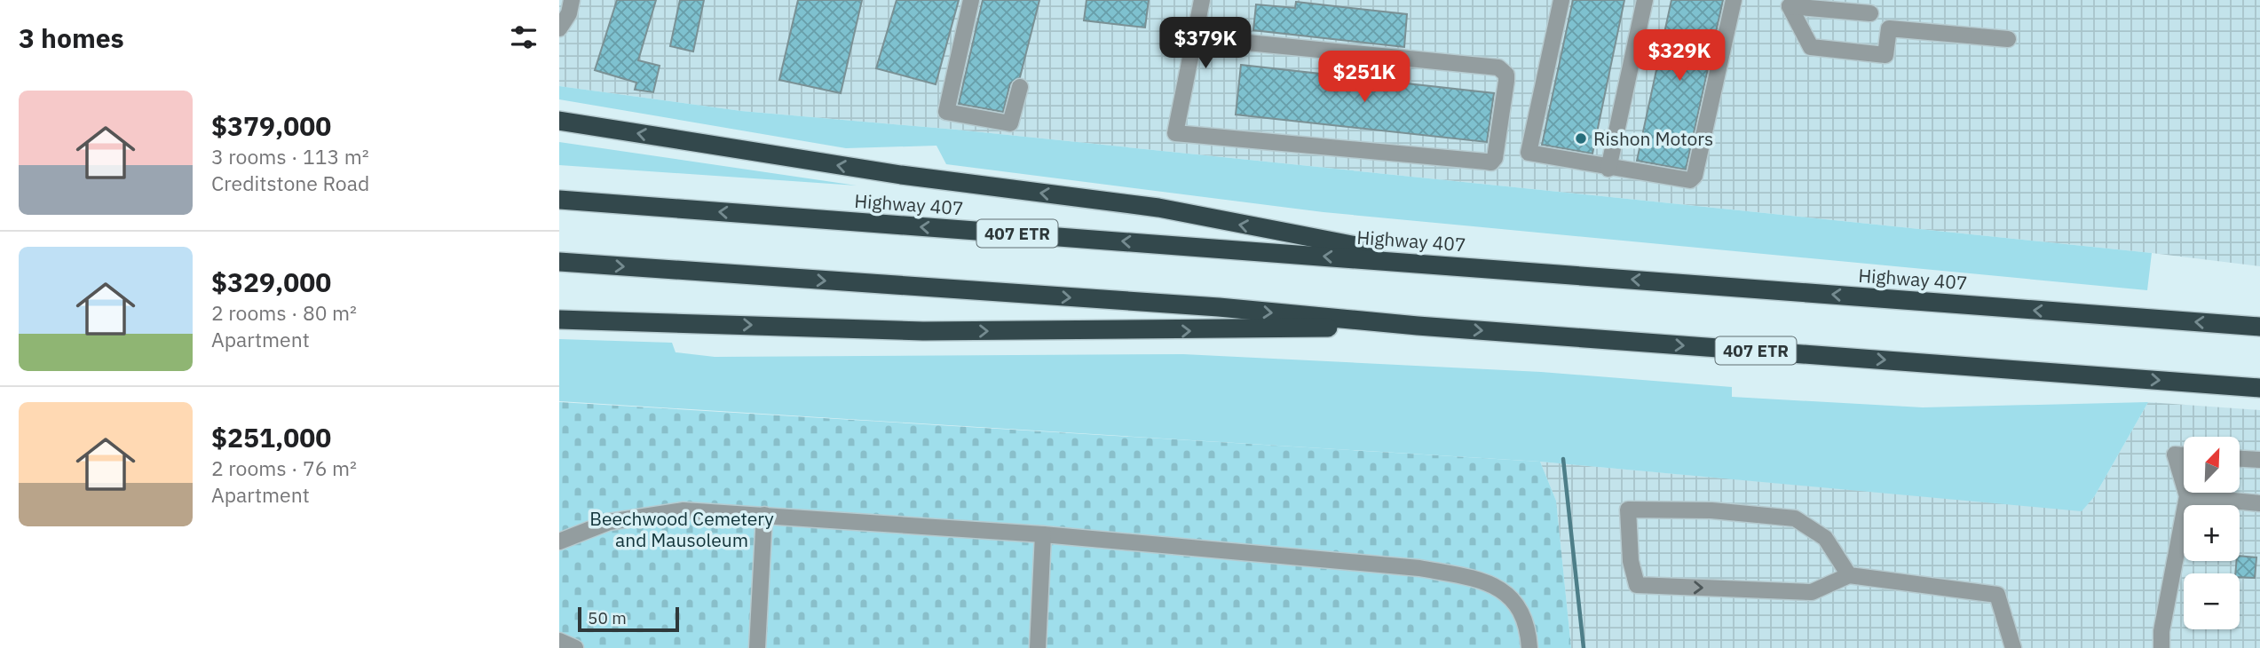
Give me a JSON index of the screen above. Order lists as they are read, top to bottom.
{
  "streets": {
    "highway": ["Highway 407", "407 ETR"]
  },
  "parks": ["Beechwood Cemetery and Mausoleum"],
  "places": ["Rishon Motors"],
  "scale_bar": "50 m",
  "north": "top right",
  "page": {
    "heading": "3 homes",
    "price": ["$379K", "$329K", "$251K"],
    "list": [
      {
        "name": "$379,000",
        "note": "3 rooms · 113 m² · Creditstone Road"
      },
      {
        "name": "$329,000",
        "note": "2 rooms · 80 m² · Apartment"
      },
      {
        "name": "$251,000",
        "note": "2 rooms · 76 m² · Apartment"
      }
    ],
    "map_buttons": ["+", "−"],
    "scale": "50 m"
  }
}
